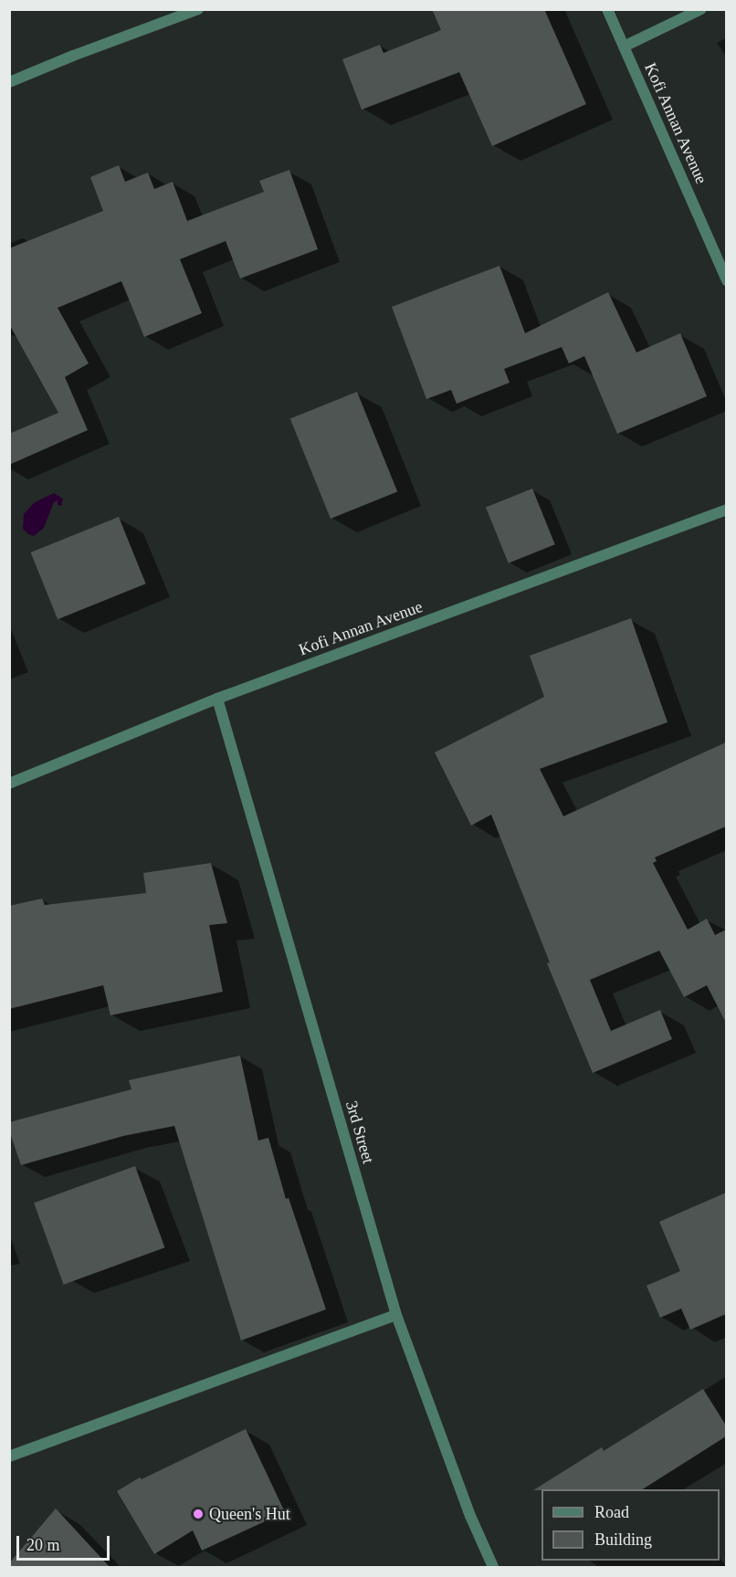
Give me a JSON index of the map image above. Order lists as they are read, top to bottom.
{
  "streets": {
    "street": ["Kofi Annan Avenue", "3rd Street"]
  },
  "crossings": [
    ["Kofi Annan Avenue", "3rd Street"]
  ],
  "places": ["Queen's Hut"],
  "legend": ["Road", "Building"],
  "scale_bar": "20 m"
}
